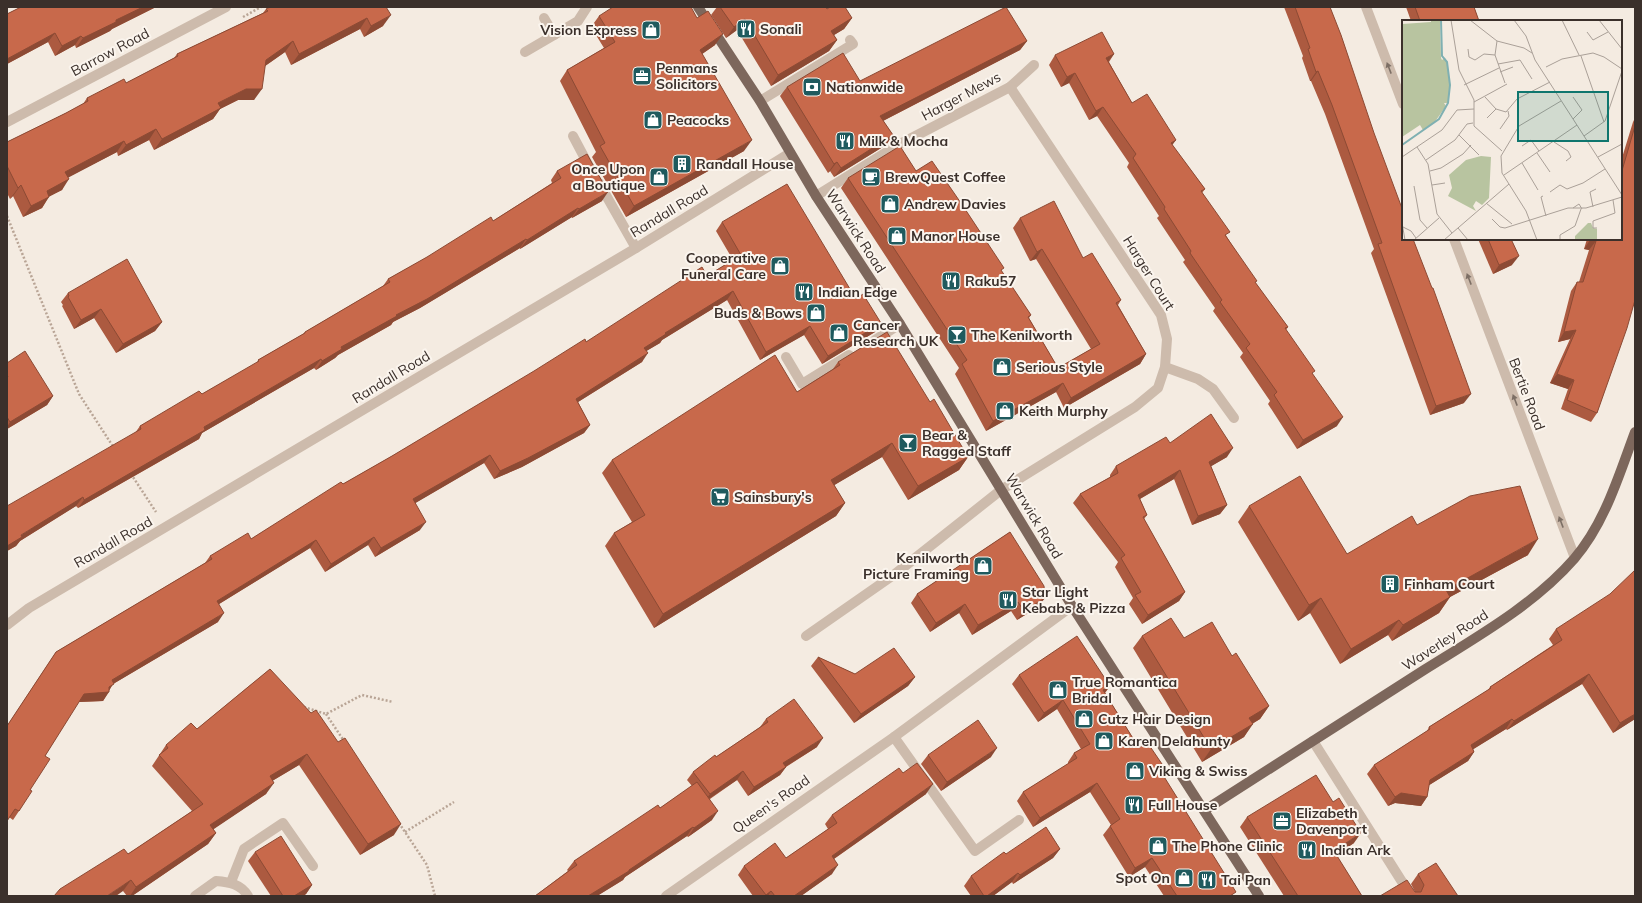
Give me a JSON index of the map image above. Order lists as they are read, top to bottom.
{
  "streets": {
    "main road": ["Warwick Road", "Waverley Road"],
    "street": [
      "Barrow Road",
      "Harger Mews",
      "Randall Road",
      "Harger Court",
      "Bertie Road",
      "Queen's Road"
    ]
  },
  "crossings": [
    ["Harger Mews", "Warwick Road"],
    ["Harger Mews", "Harger Court"],
    ["Randall Road", "Warwick Road"],
    ["Warwick Road", "Harger Court"],
    ["Warwick Road", "Waverley Road"],
    ["Warwick Road", "Queen's Road"],
    ["Bertie Road", "Waverley Road"]
  ],
  "one_way": ["Bertie Road"],
  "places": {
    "restaurant": [
      "Sonali",
      "Milk & Mocha",
      "Raku57",
      "Indian Edge",
      "Star Light Kebabs & Pizza",
      "Full House",
      "Indian Ark",
      "Tai Pan"
    ],
    "shop": [
      "Vision Express",
      "Peacocks",
      "Once Upon a Boutique",
      "Andrew Davies",
      "Manor House",
      "Cooperative Funeral Care",
      "Buds & Bows",
      "Cancer Research UK",
      "Serious Style",
      "Keith Murphy",
      "Kenilworth Picture Framing",
      "True Romantica Bridal",
      "Cutz Hair Design",
      "Karen Delahunty",
      "Viking & Swiss",
      "The Phone Clinic",
      "Spot On"
    ],
    "office": ["Penmans Solicitors", "Elizabeth Davenport"],
    "bank": ["Nationwide"],
    "building": ["Randall House", "Finham Court"],
    "cafe": ["BrewQuest Coffee"],
    "bar": ["The Kenilworth", "Bear & Ragged Staff"],
    "supermarket": ["Sainsbury's"]
  }
}
